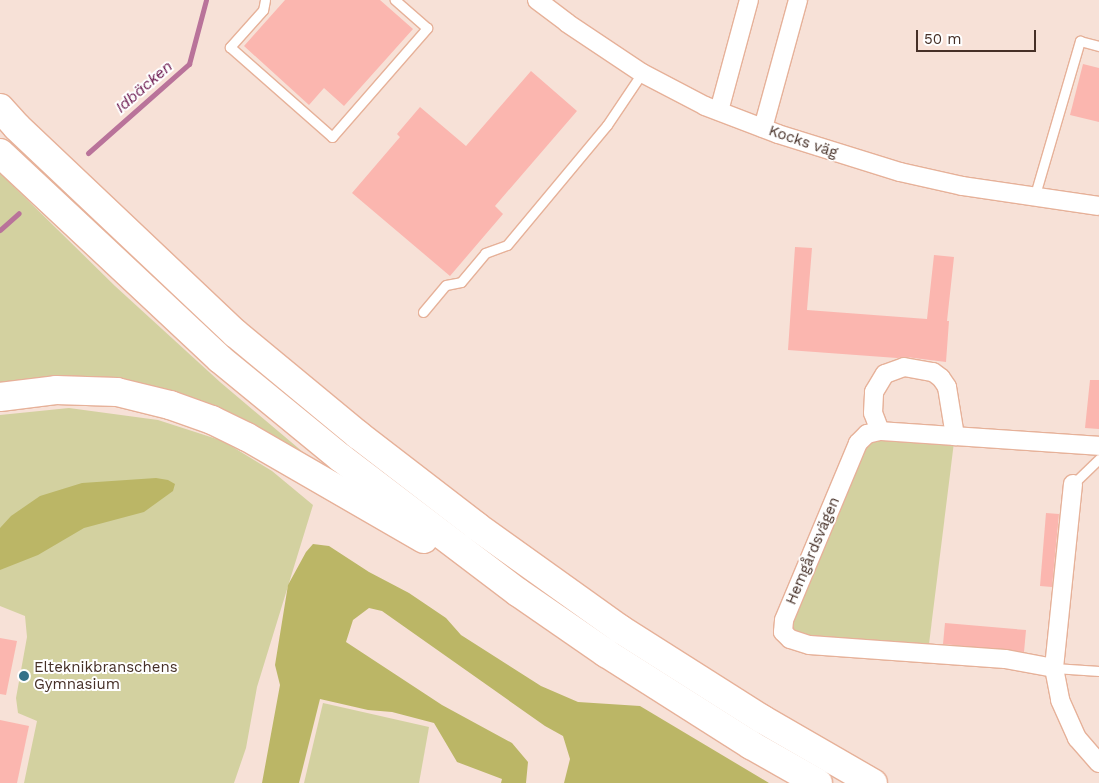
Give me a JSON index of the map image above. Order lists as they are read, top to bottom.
{
  "streets": {
    "street": ["Kocks väg", "Hemgårdsvägen"]
  },
  "water": ["Idbäcken"],
  "places": ["Elteknikbranschens Gymnasium"],
  "scale_bar": "50 m"
}
